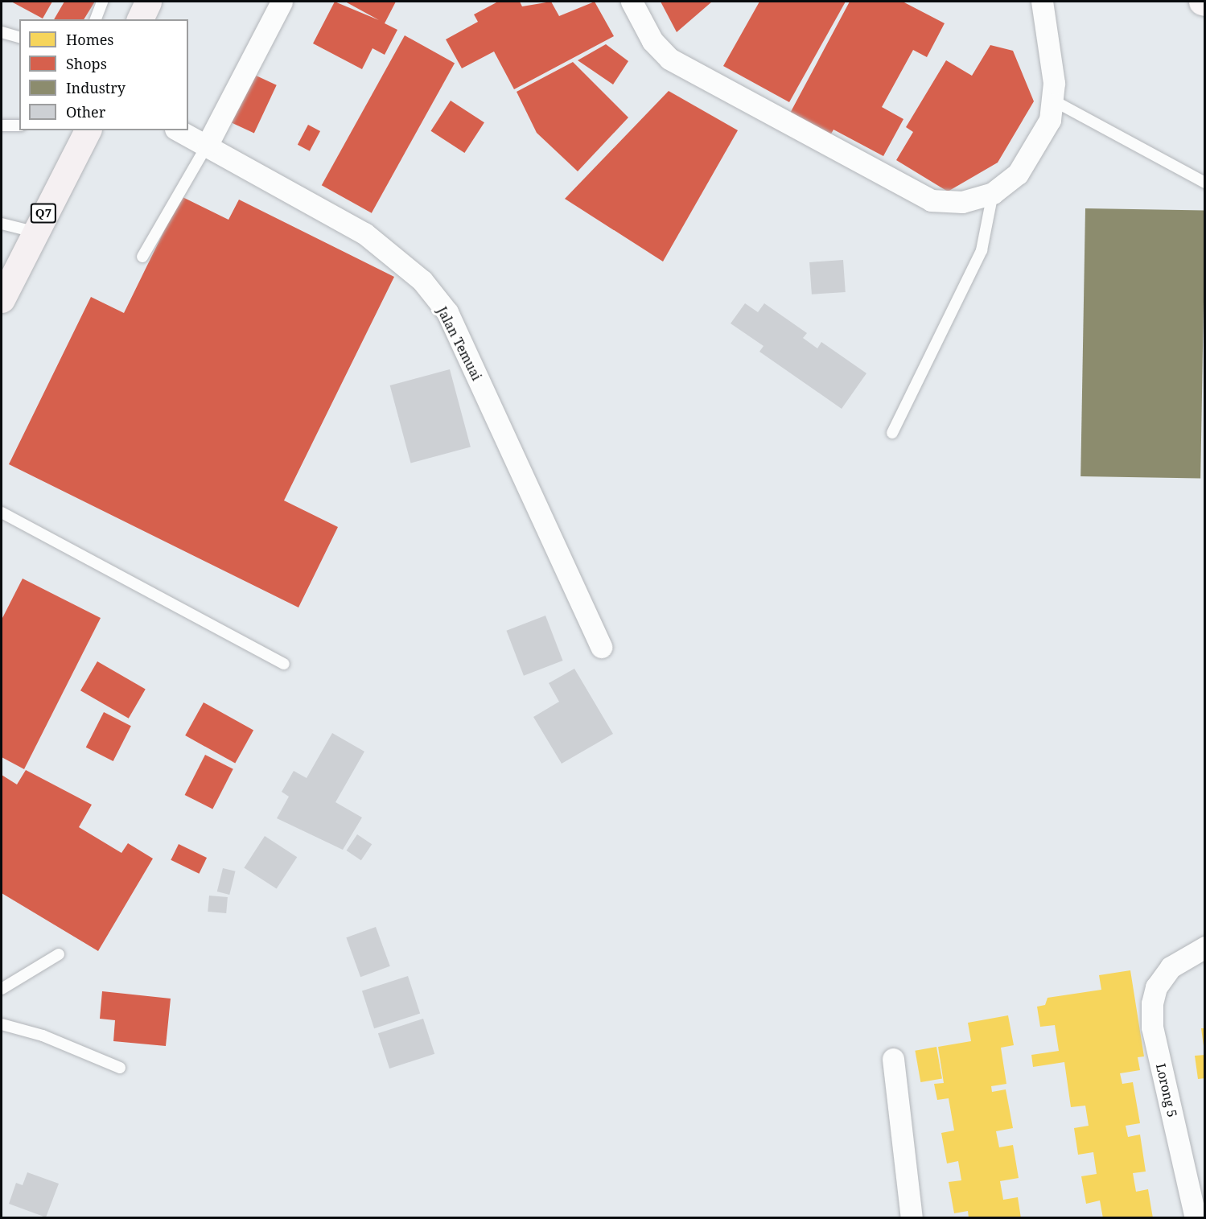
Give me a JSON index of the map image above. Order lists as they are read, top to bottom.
{
  "streets": {
    "main road": ["Q7"],
    "street": ["Jalan Temuai", "Lorong 5"]
  },
  "legend": [
    "Homes",
    "Shops",
    "Industry",
    "Other"
  ]
}
